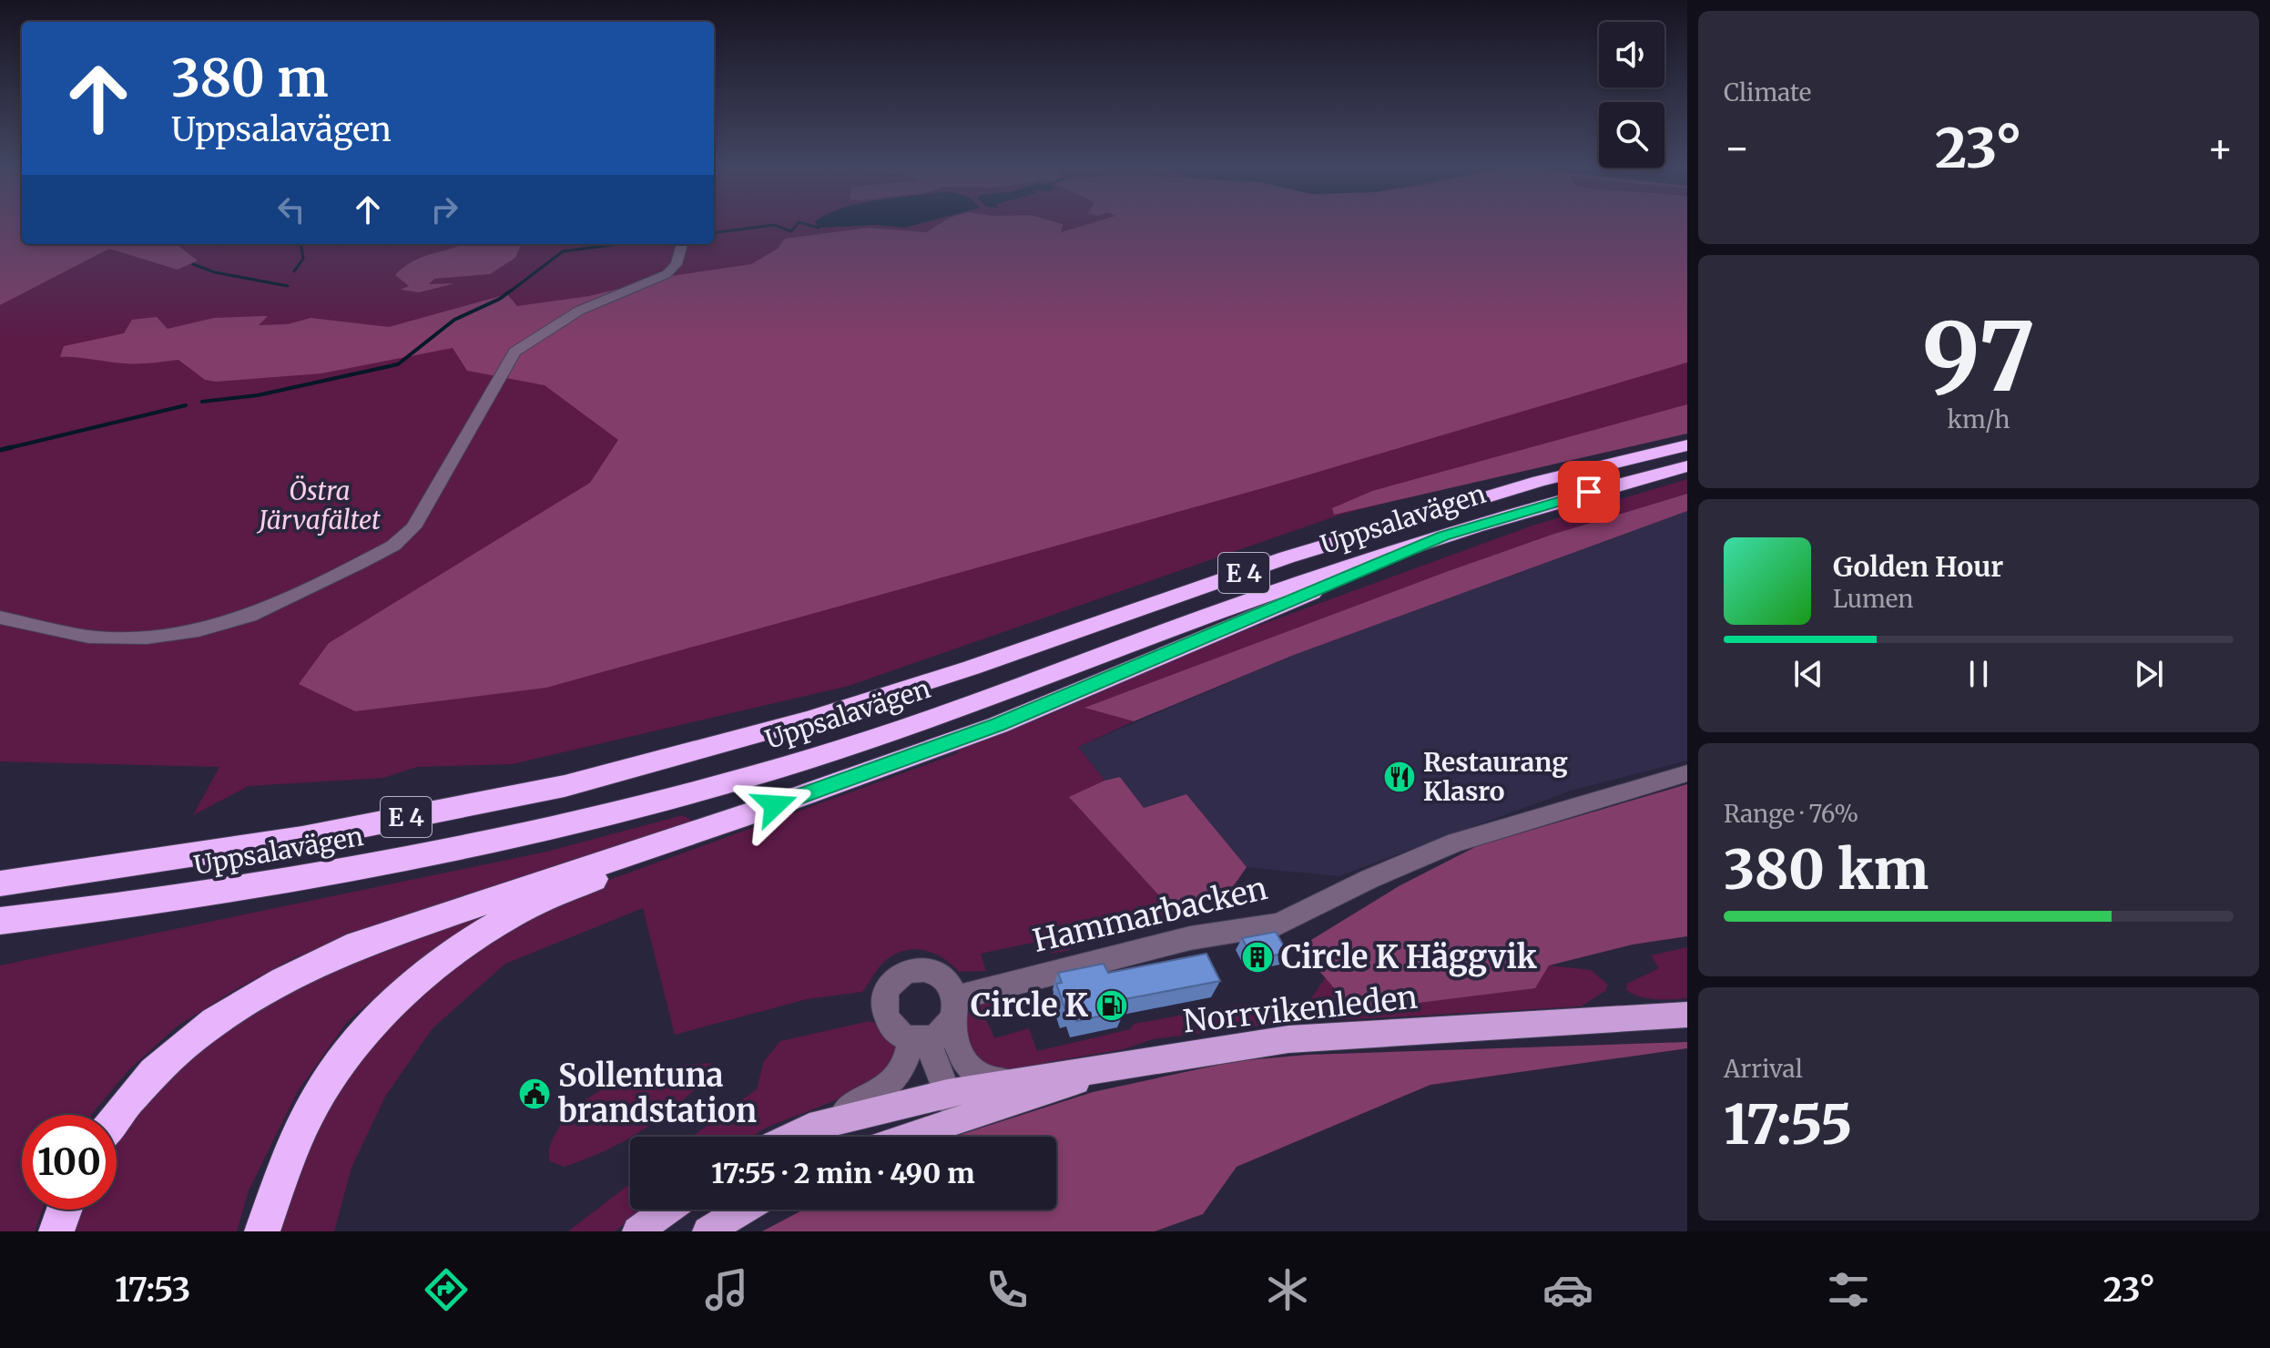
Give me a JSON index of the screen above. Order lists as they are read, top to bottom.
{
  "streets": {
    "highway": ["Uppsalavägen", "E 4"],
    "main road": ["Norrvikenleden"],
    "street": ["Hammarbacken"]
  },
  "parks": ["Östra Järvafältet"],
  "places": {
    "restaurant": ["Restaurang Klasro"],
    "building": ["Circle K Häggvik"],
    "fuel station": ["Circle K"],
    "public building": ["Sollentuna brandstation"]
  },
  "page": {
    "tile": [
      "Climate",
      ["97", "km/h"],
      ["Range · 76%", "380 km"],
      ["Arrival", "17:55"]
    ],
    "turn": ["380 m", "Uppsalavägen"],
    "heat": ["−", "23°", "+"],
    "song": ["Golden Hour", "Lumen"],
    "limit": "100",
    "trip": "17:55 · 2 min · 490 m",
    "tabs": ["17:53", "23°"]
  }
}
